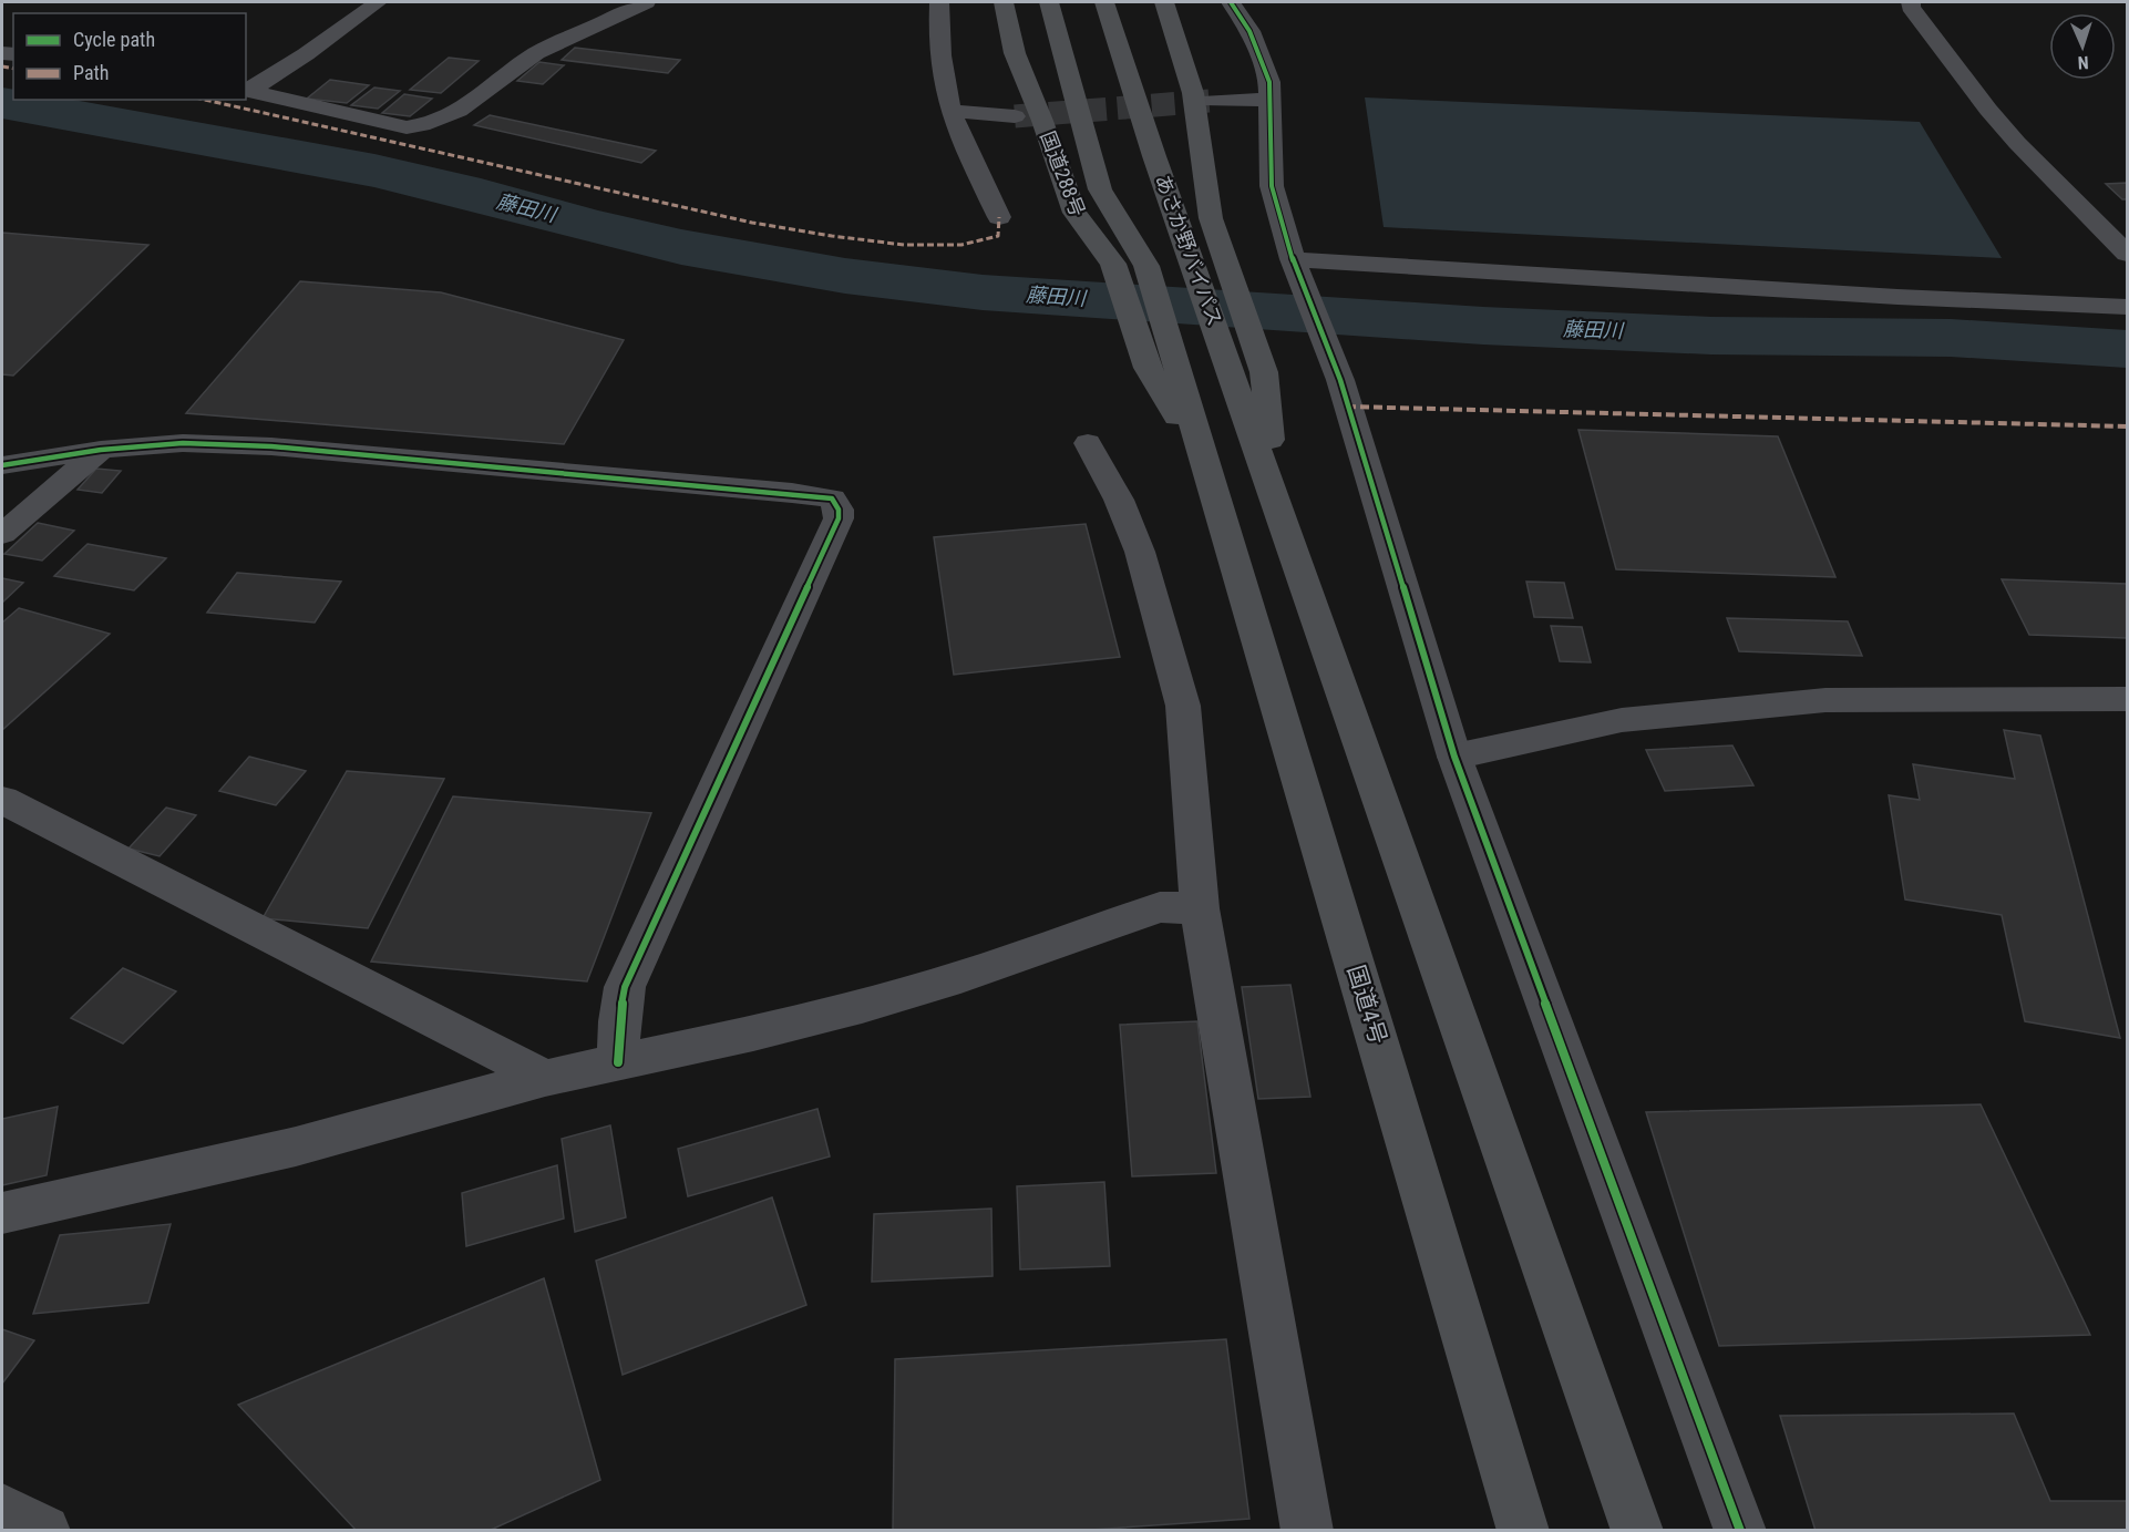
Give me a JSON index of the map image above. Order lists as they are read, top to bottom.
{
  "streets": {
    "highway": ["国道288号", "あさか野バイパス", "国道4号"]
  },
  "crossings": [
    ["国道288号", "あさか野バイパス"],
    ["あさか野バイパス", "国道4号"]
  ],
  "water": ["藤田川"],
  "legend": ["Cycle path", "Path"],
  "north": "bottom"
}
